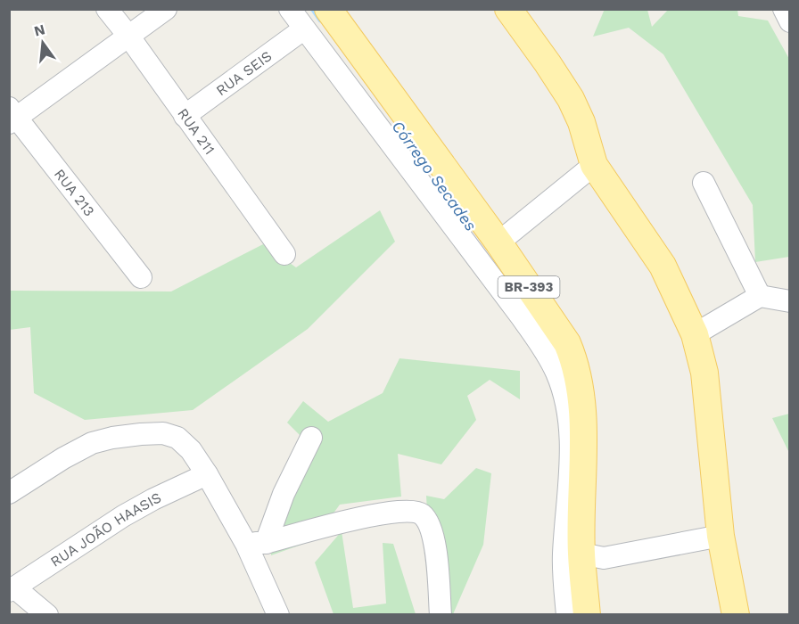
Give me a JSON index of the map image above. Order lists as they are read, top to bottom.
{
  "streets": {
    "main road": ["BR-393"],
    "street": [
      "RUA SEIS",
      "RUA 211",
      "RUA 213",
      "RUA JOÃO HAASIS"
    ]
  },
  "crossings": [
    ["RUA SEIS", "RUA 211"]
  ],
  "water": ["Córrego Secades"],
  "north": "top"
}
